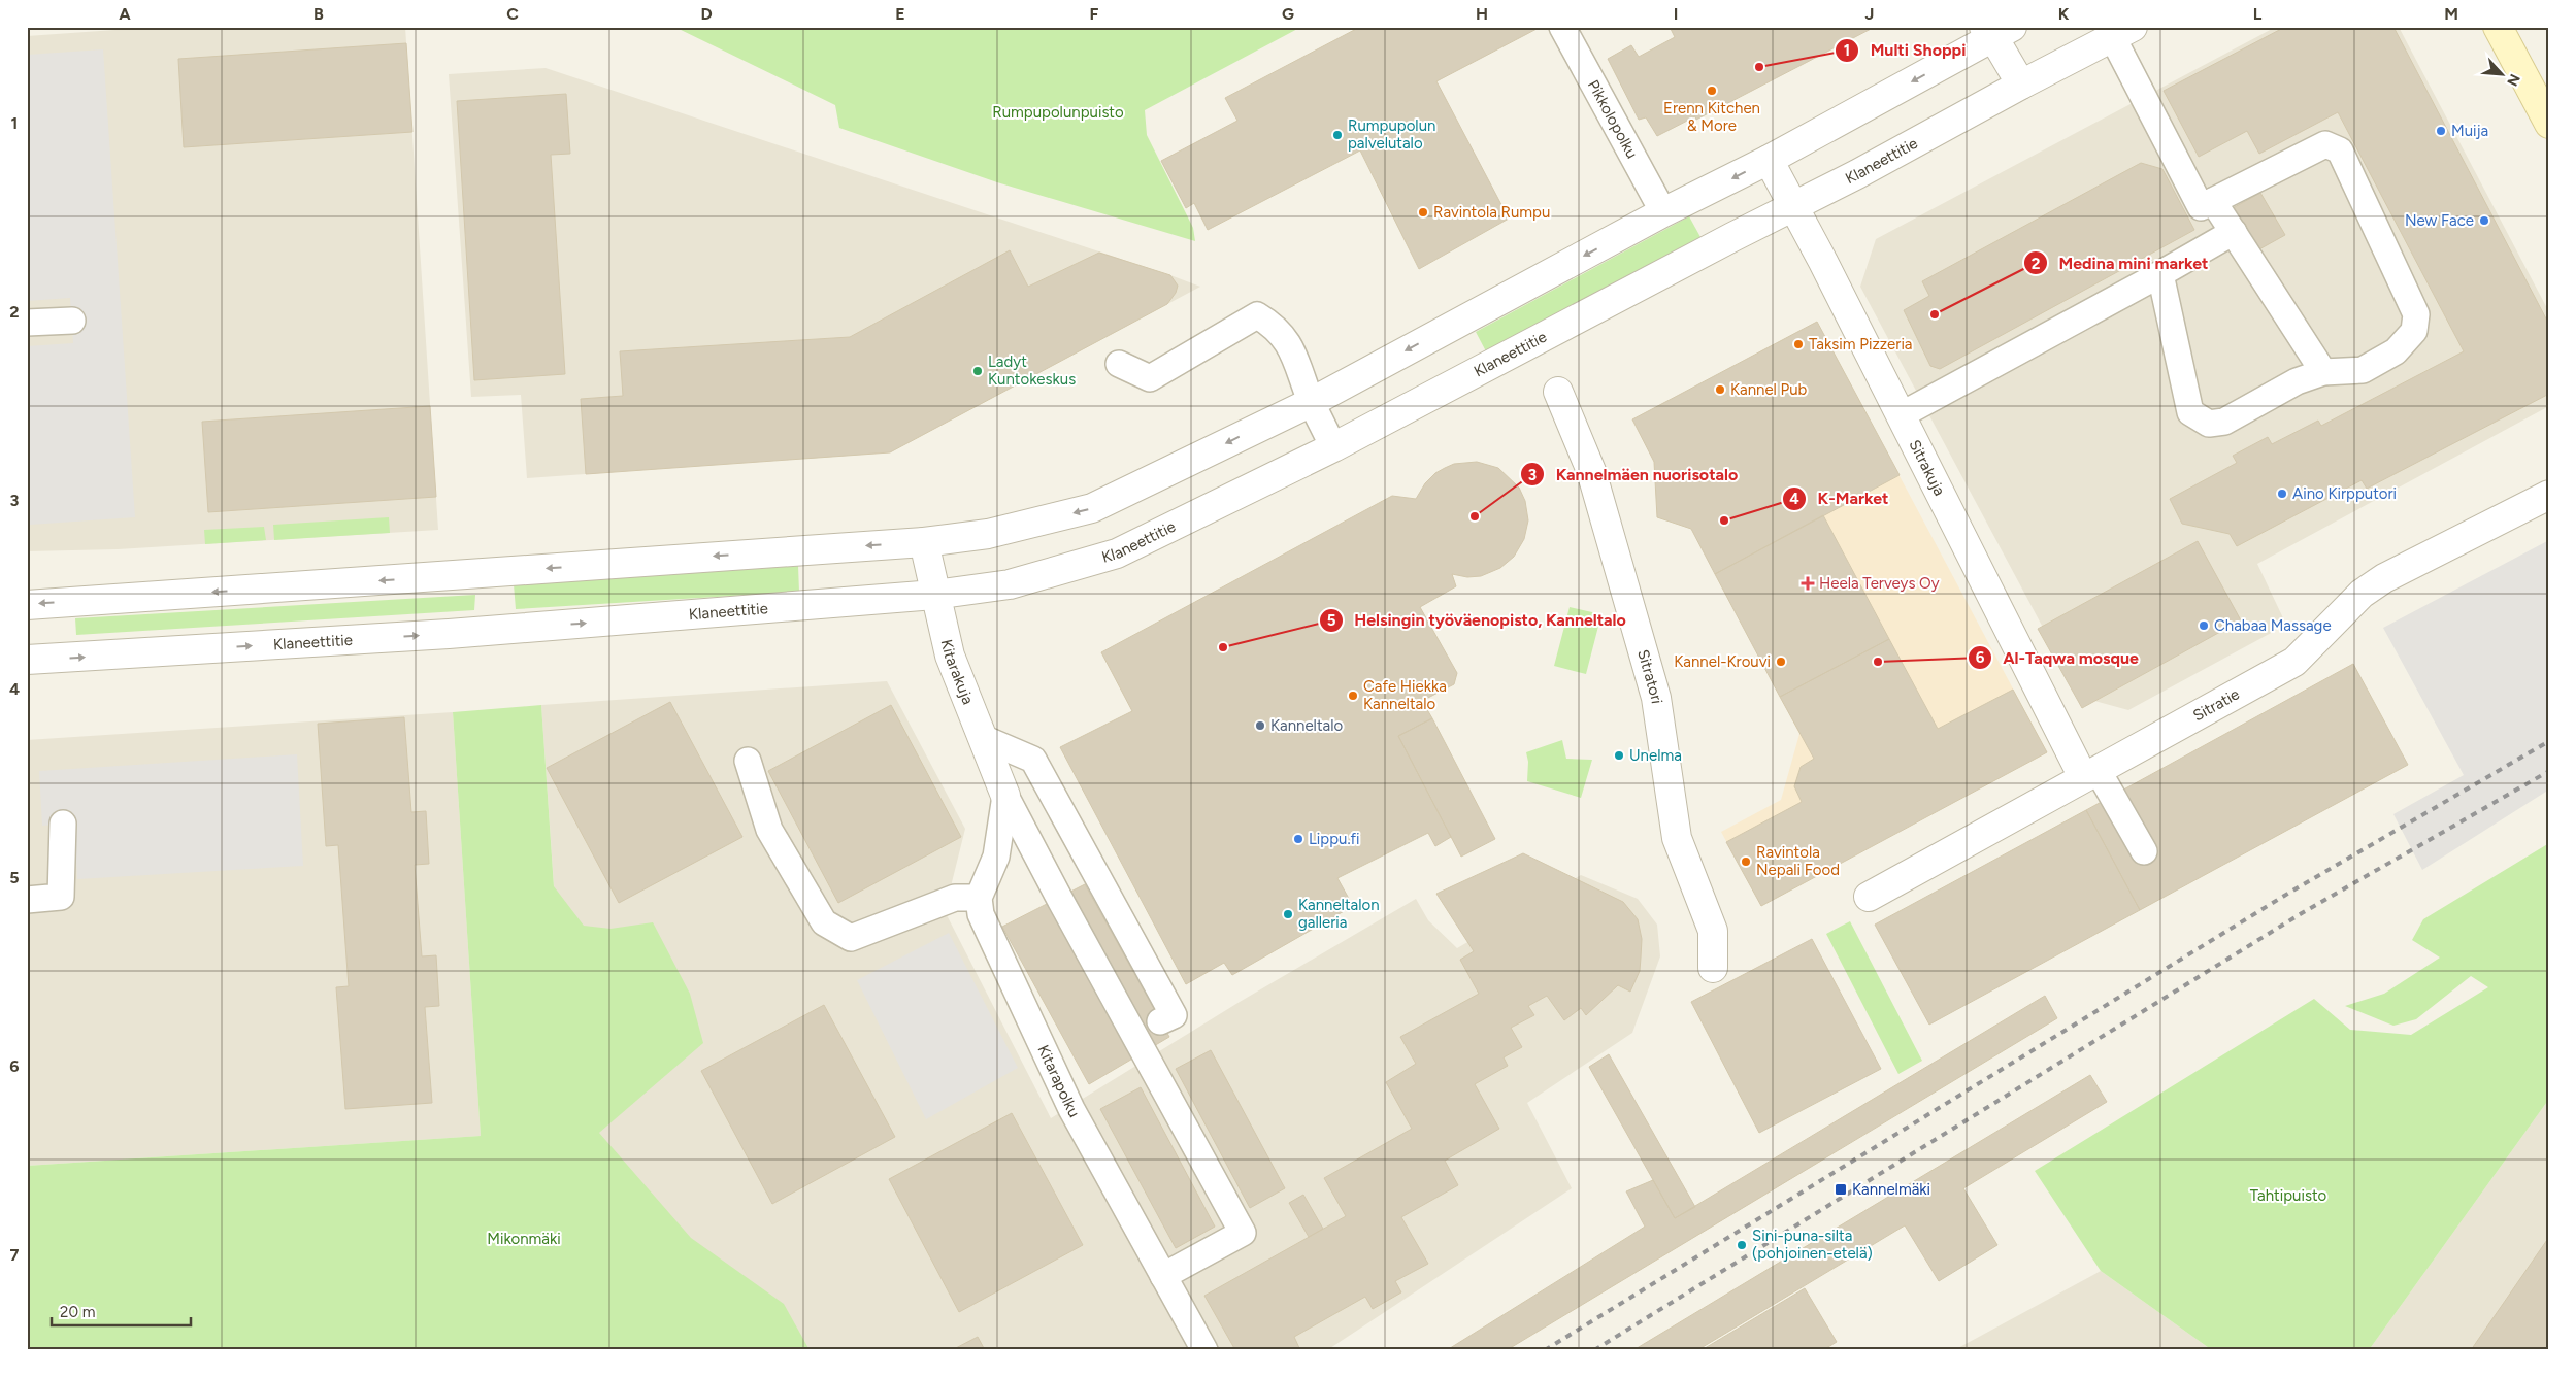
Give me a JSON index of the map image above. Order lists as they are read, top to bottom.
{
  "streets": {
    "street": [
      "Klaneettitie",
      "Sitrakuja",
      "Kitarakuja",
      "Sitratori",
      "Sitratie"
    ],
    "lane": ["Pikkolopolku", "Kitarapolku"]
  },
  "crossings": [
    ["Klaneettitie", "Sitrakuja"],
    ["Klaneettitie", "Kitarakuja"],
    ["Sitrakuja", "Sitratie"]
  ],
  "parks": ["Rumpupolunpuisto", "Tahtipuisto", "Mikonmäki"],
  "places": {
    "other": [
      "Multi Shoppi",
      "Erenn Kitchen & More",
      "Muija",
      "Rumpupolun palvelutalo",
      "Ravintola Rumpu",
      "New Face",
      "Medina mini market",
      "Taksim Pizzeria",
      "Ladyt Kuntokeskus",
      "Kannel Pub",
      "Aino Kirpputori",
      "Kannelmäen nuorisotalo",
      "K-Market",
      "Chabaa Massage",
      "Helsingin työväenopisto, Kanneltalo",
      "Kannel-Krouvi",
      "Al-Taqwa mosque",
      "Cafe Hiekka Kanneltalo",
      "Kanneltalo",
      "Unelma",
      "Lippu.fi",
      "Ravintola Nepali Food",
      "Kanneltalon galleria",
      "Sini-puna-silta (pohjoinen-etelä)"
    ],
    "health": ["Heela Terveys Oy"],
    "transit": ["Kannelmäki"]
  },
  "scale_bar": "20 m",
  "north": "bottom right",
  "grid": {
    "columns": [
      "A",
      "B",
      "C",
      "D",
      "E",
      "F",
      "G",
      "H",
      "I",
      "J",
      "K",
      "L",
      "M"
    ],
    "rows": [
      "1",
      "2",
      "3",
      "4",
      "5",
      "6",
      "7"
    ]
  }
}
